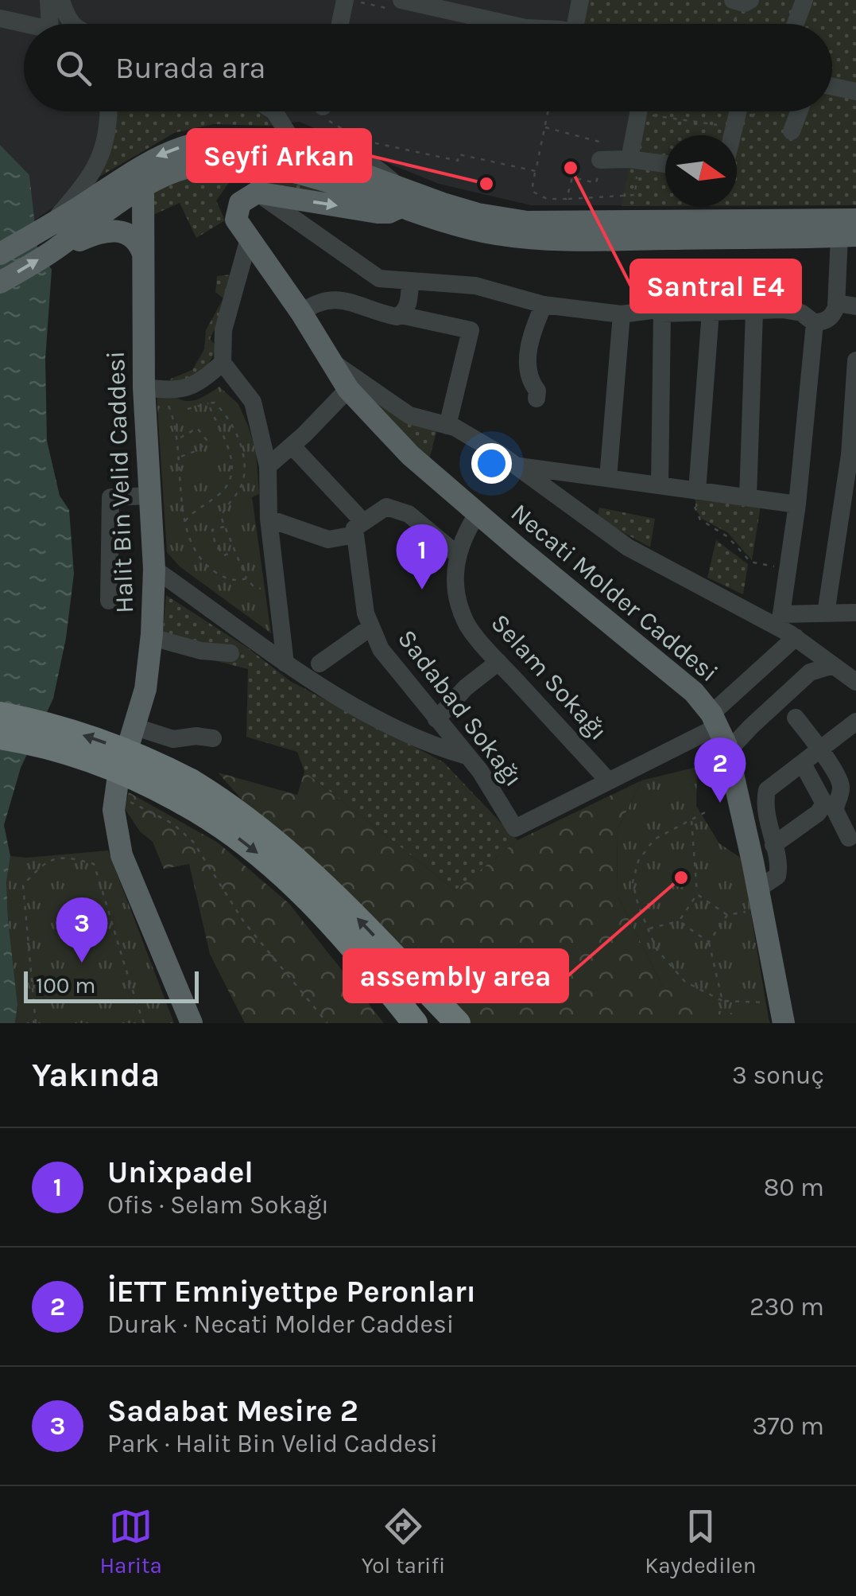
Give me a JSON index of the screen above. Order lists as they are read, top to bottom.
{
  "streets": {
    "main road": ["Halit Bin Velid Caddesi", "Necati Molder Caddesi"],
    "street": ["Selam Sokağı", "Sadabad Sokağı"]
  },
  "crossings": [
    ["Necati Molder Caddesi", "Selam Sokağı"],
    ["Selam Sokağı", "Sadabad Sokağı"]
  ],
  "places": ["Santral E4", "Seyfi Arkan", "assembly area"],
  "scale_bar": "100 m",
  "north": "right",
  "page": {
    "search": "Burada ara",
    "pins": ["1", "2", "3"],
    "scale": "100 m",
    "heading": ["Yakında", "3 sonuç"],
    "list": [
      {
        "mark": "1",
        "name": "Unixpadel",
        "note": "Ofis · Selam Sokağı",
        "value": "80 m"
      },
      {
        "mark": "2",
        "name": "İETT Emniyettpe Peronları",
        "note": "Durak · Necati Molder Caddesi",
        "value": "230 m"
      },
      {
        "mark": "3",
        "name": "Sadabat Mesire 2",
        "note": "Park · Halit Bin Velid Caddesi",
        "value": "370 m"
      }
    ],
    "nav": ["Harita", "Yol tarifi", "Kaydedilen"]
  }
}
